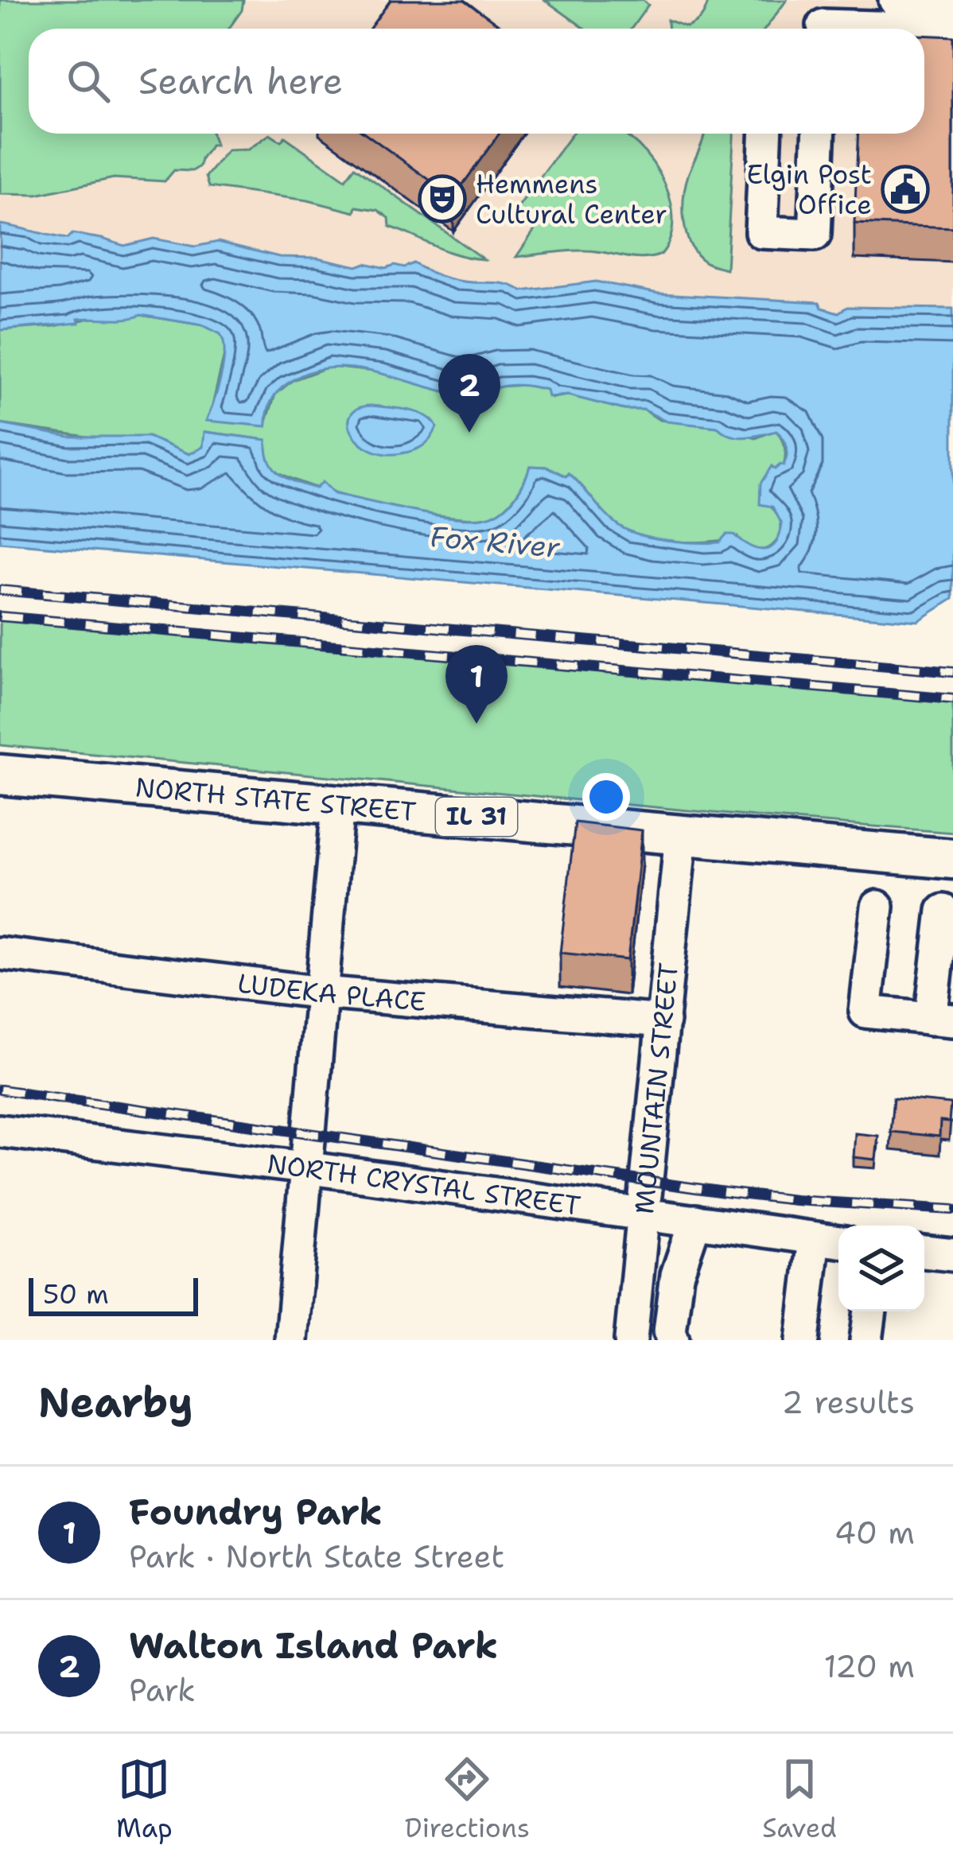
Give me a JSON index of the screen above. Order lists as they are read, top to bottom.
{
  "streets": {
    "main road": ["NORTH STATE STREET", "IL 31"],
    "street": ["LUDEKA PLACE", "MOUNTAIN STREET", "NORTH CRYSTAL STREET"]
  },
  "crossings": [
    ["NORTH STATE STREET", "MOUNTAIN STREET"],
    ["LUDEKA PLACE", "MOUNTAIN STREET"],
    ["MOUNTAIN STREET", "NORTH CRYSTAL STREET"]
  ],
  "water": ["Fox River"],
  "places": {
    "public building": ["Elgin Post Office"],
    "theatre": ["Hemmens Cultural Center"]
  },
  "scale_bar": "50 m",
  "page": {
    "search": "Search here",
    "pins": ["2", "1"],
    "scale": "50 m",
    "heading": ["Nearby", "2 results"],
    "list": [
      {
        "mark": "1",
        "name": "Foundry Park",
        "note": "Park · North State Street",
        "value": "40 m"
      },
      {
        "mark": "2",
        "name": "Walton Island Park",
        "note": "Park",
        "value": "120 m"
      }
    ],
    "nav": ["Map", "Directions", "Saved"]
  }
}
